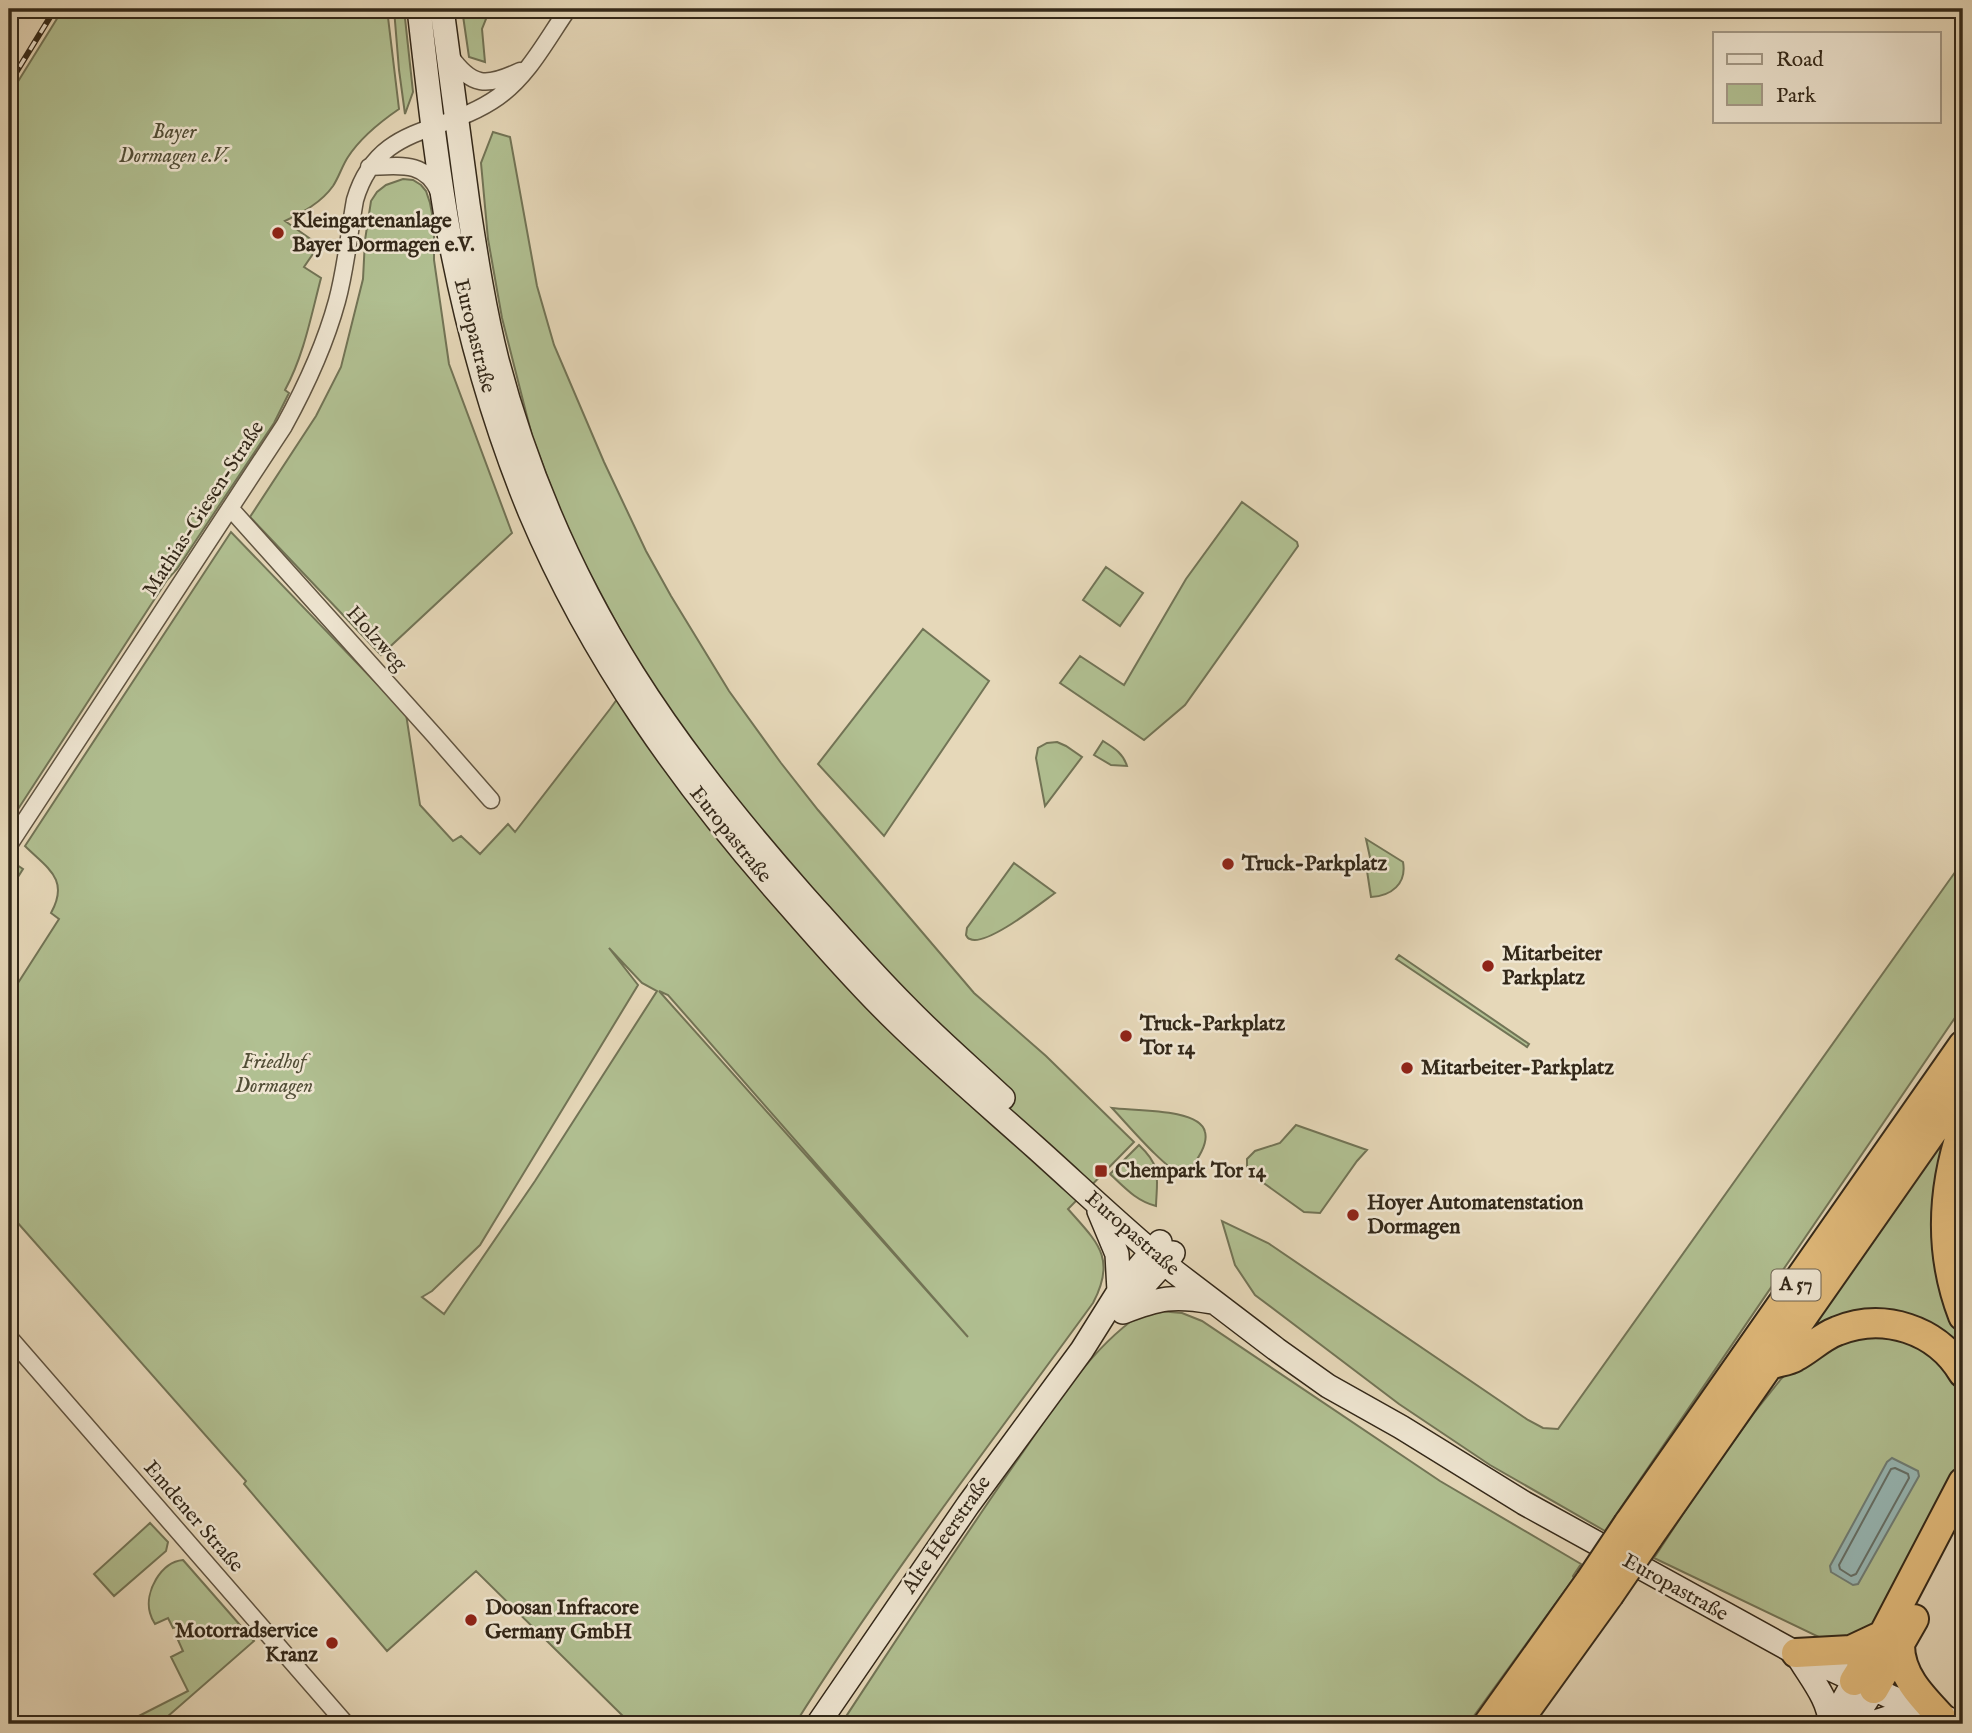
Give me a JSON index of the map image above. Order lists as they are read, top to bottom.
{
  "streets": {
    "highway": ["A 57"],
    "main road": ["Europastraße", "Alte Heerstraße"],
    "street": ["Mathias-Giesen-Straße", "Holzweg", "Emdener Straße"]
  },
  "crossings": [
    ["Europastraße", "Mathias-Giesen-Straße"],
    ["Europastraße", "Alte Heerstraße"],
    ["Mathias-Giesen-Straße", "Holzweg"]
  ],
  "parks": ["Bayer Dormagen e.V.", "Friedhof Dormagen"],
  "places": {
    "other": [
      "Kleingartenanlage Bayer Dormagen e.V.",
      "Truck-Parkplatz",
      "Mitarbeiter Parkplatz",
      "Truck-Parkplatz Tor 14",
      "Mitarbeiter-Parkplatz",
      "Hoyer Automatenstation Dormagen",
      "Doosan Infracore Germany GmbH",
      "Motorradservice Kranz"
    ],
    "transit": ["Chempark Tor 14"]
  },
  "legend": ["Road", "Park"]
}
